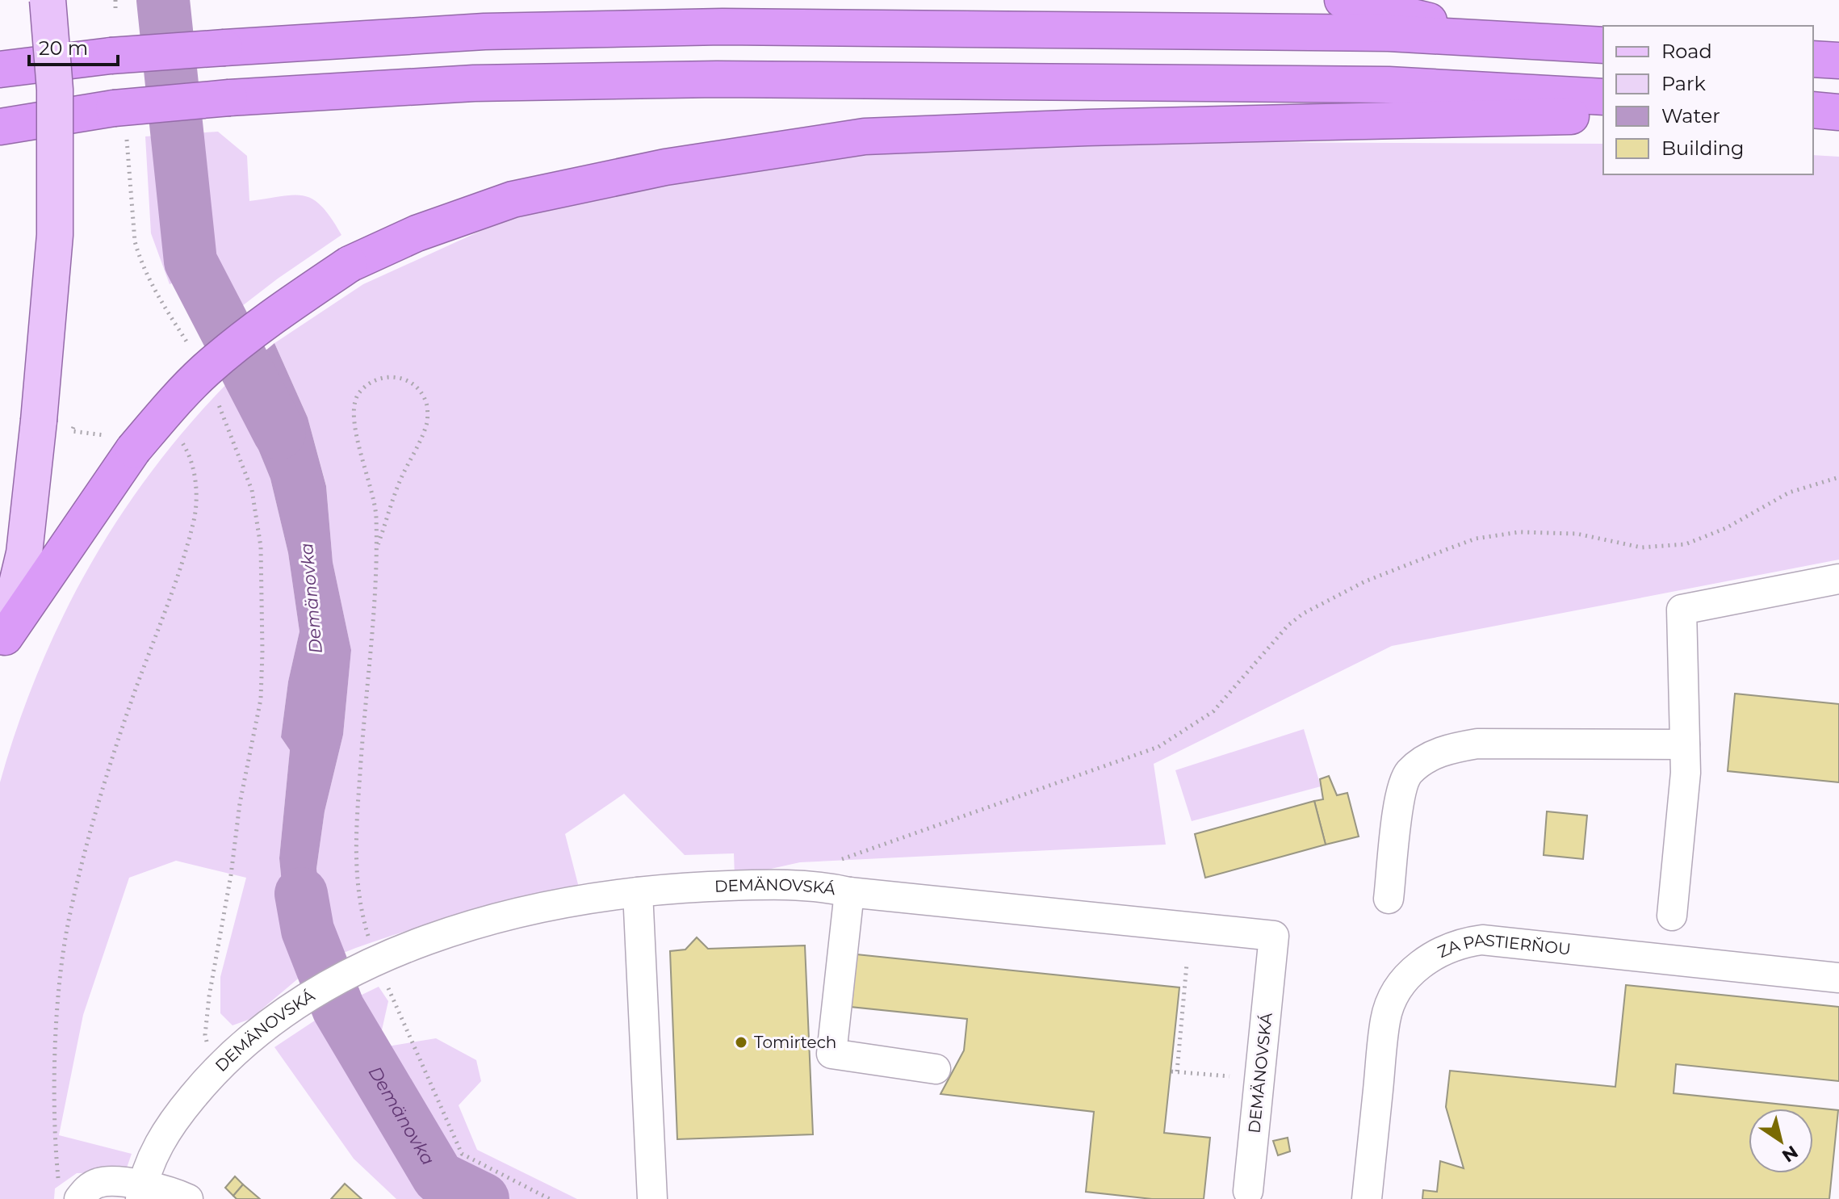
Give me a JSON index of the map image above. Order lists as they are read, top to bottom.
{
  "streets": {
    "street": ["DEMÄNOVSKÁ", "ZA PASTIERŇOU"]
  },
  "water": ["Demänovka"],
  "places": ["Tomirtech"],
  "legend": [
    "Road",
    "Park",
    "Water",
    "Building"
  ],
  "scale_bar": "20 m",
  "north": "bottom right"
}
